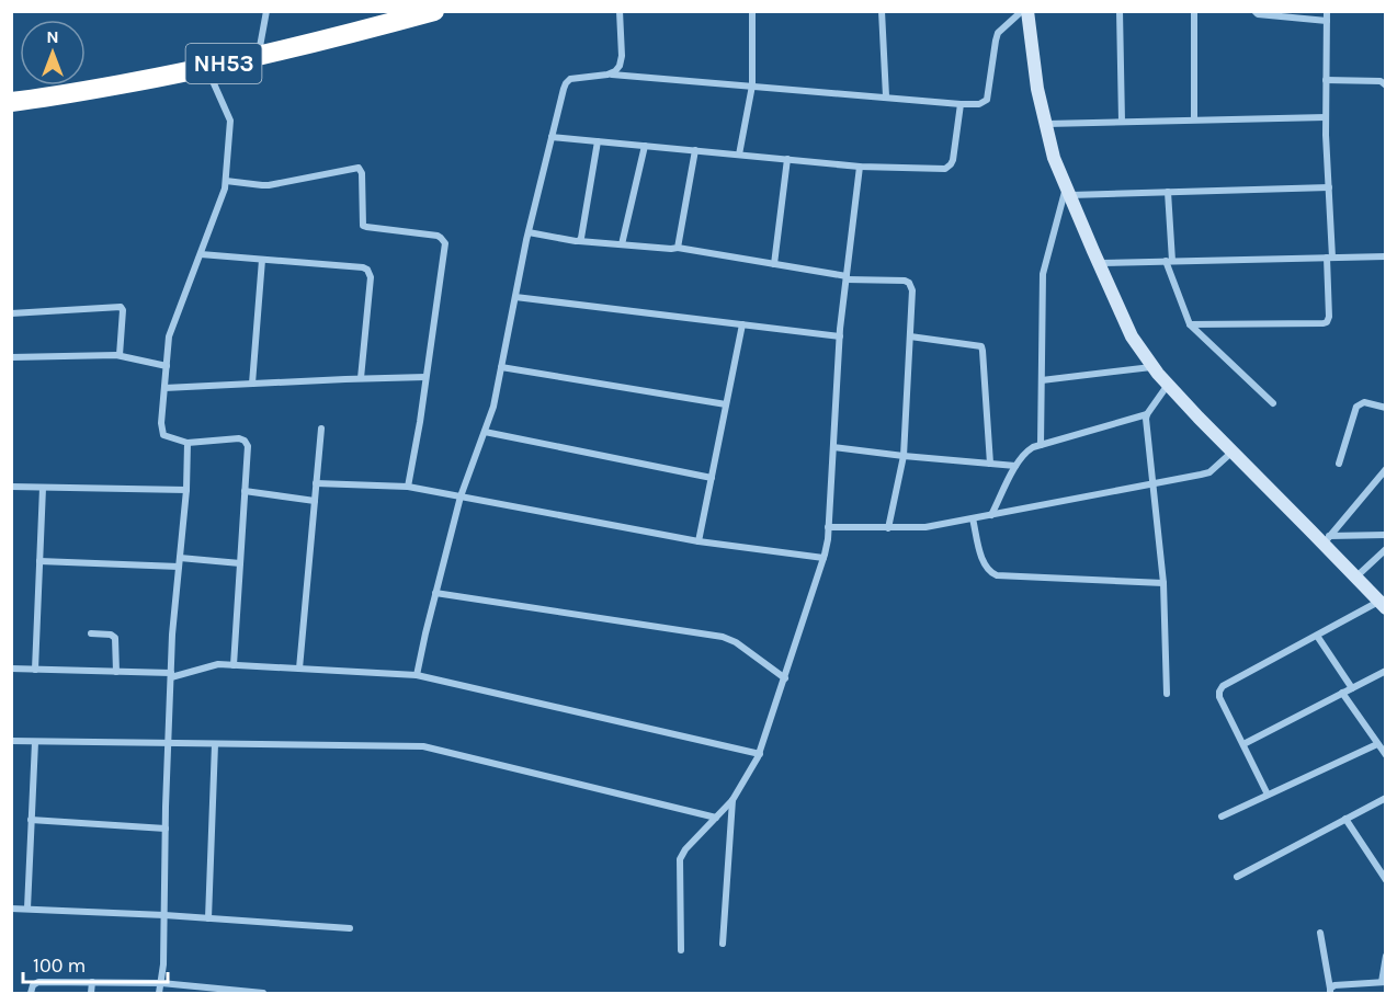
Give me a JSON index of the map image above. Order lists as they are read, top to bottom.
{
  "streets": {
    "highway": ["NH53"]
  },
  "scale_bar": "100 m",
  "north": "top"
}
